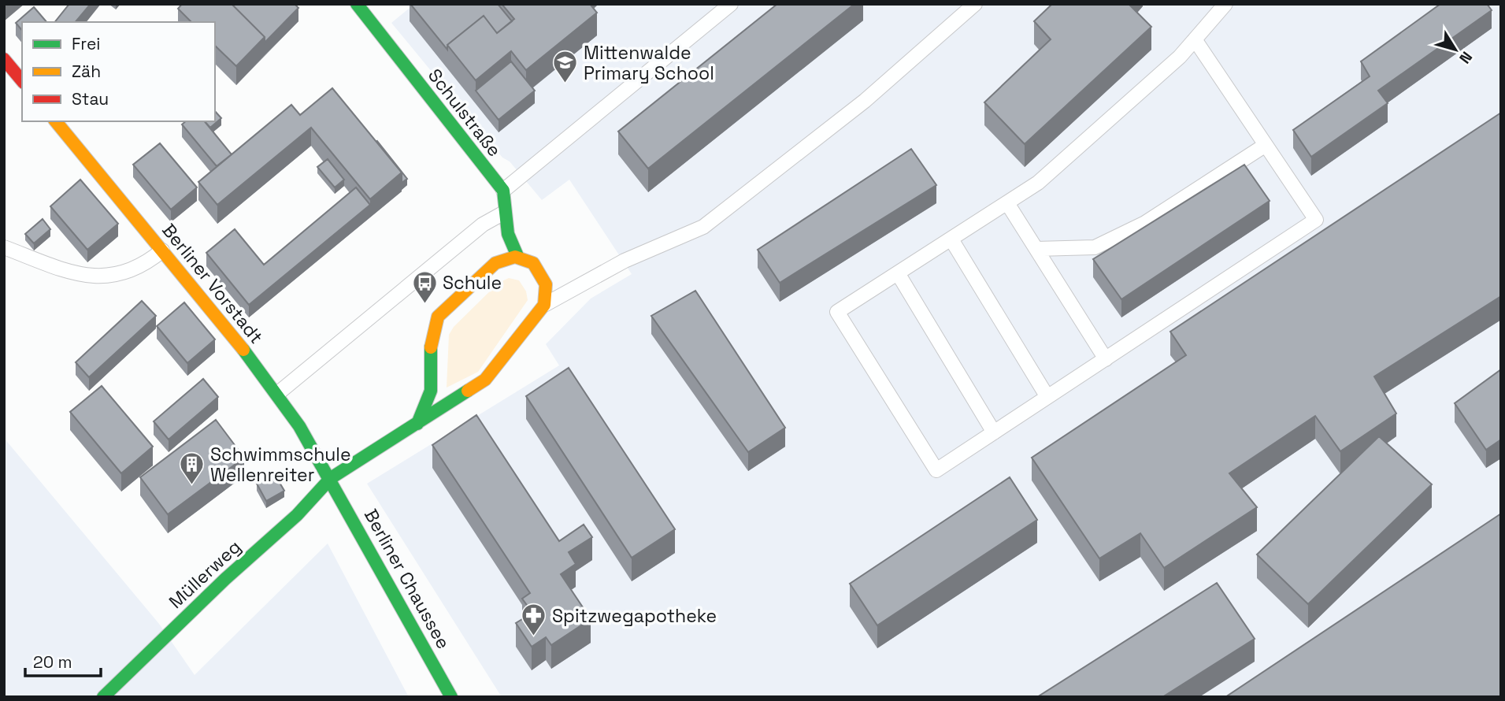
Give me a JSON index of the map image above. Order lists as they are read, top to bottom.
{
  "streets": {
    "street": [
      "Schulstraße",
      "Berliner Vorstadt",
      "Müllerweg",
      "Berliner Chaussee"
    ]
  },
  "crossings": [
    ["Berliner Vorstadt", "Müllerweg"],
    ["Berliner Vorstadt", "Berliner Chaussee"],
    ["Müllerweg", "Berliner Chaussee"]
  ],
  "places": {
    "school or university": ["Mittenwalde Primary School"],
    "bus stop": ["Schule"],
    "building": ["Schwimmschule Wellenreiter"],
    "pharmacy": ["Spitzwegapotheke"]
  },
  "legend": ["Frei", "Zäh", "Stau"],
  "scale_bar": "20 m",
  "north": "bottom right"
}
